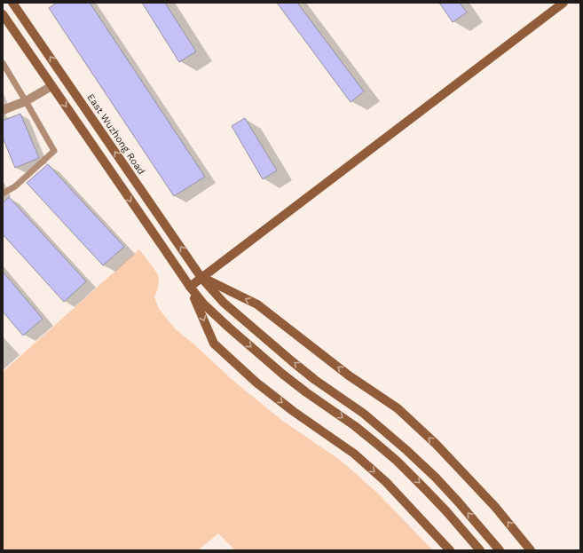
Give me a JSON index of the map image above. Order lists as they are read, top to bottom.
{
  "streets": {
    "main road": ["East Wuzhong Road"]
  }
}
